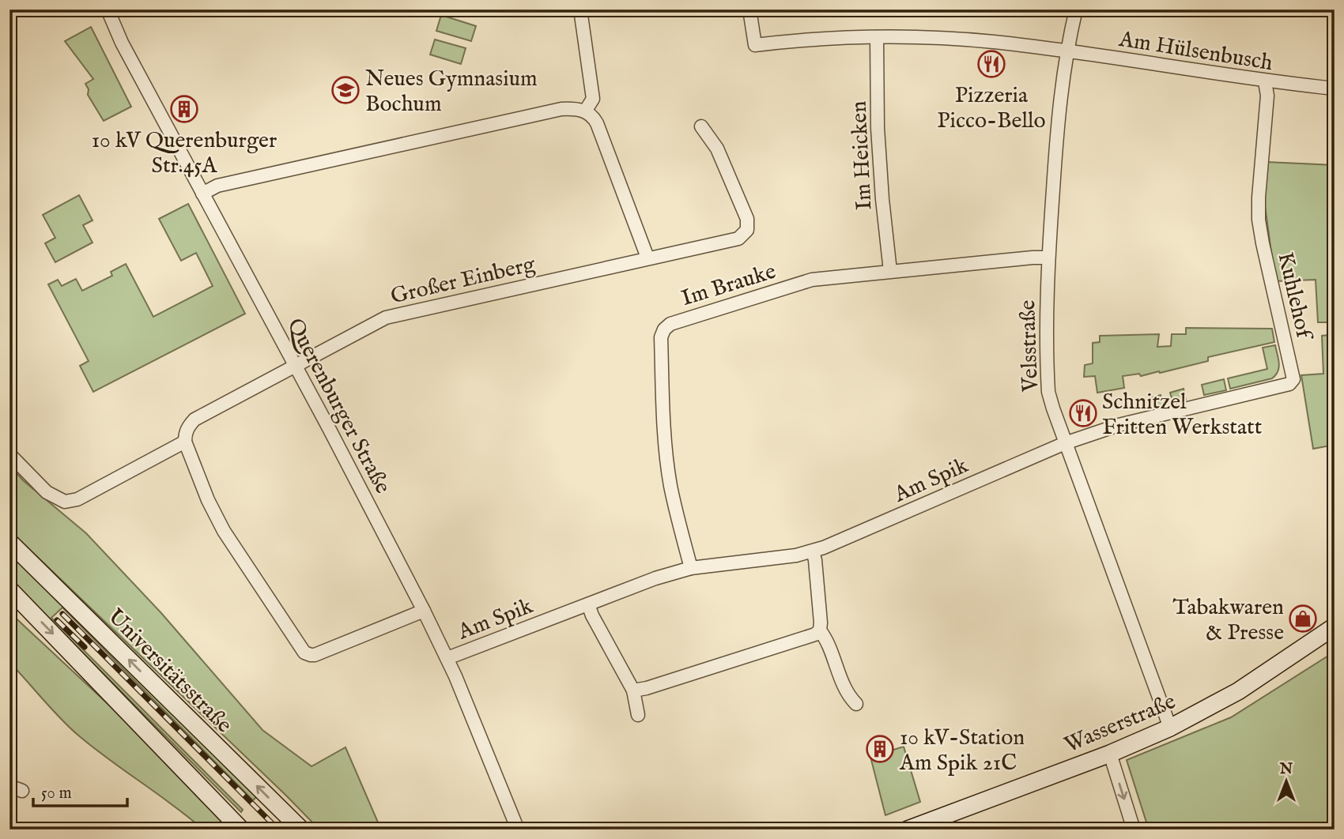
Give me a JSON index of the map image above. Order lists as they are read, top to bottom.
{
  "streets": {
    "main road": ["Universitätsstraße", "Wasserstraße"],
    "street": [
      "Am Hülsenbusch",
      "Im Heicken",
      "Großer Einberg",
      "Im Brauke",
      "Kuhlehof",
      "Velsstraße",
      "Querenburger Straße",
      "Am Spik"
    ]
  },
  "crossings": [
    ["Am Hülsenbusch", "Im Heicken"],
    ["Am Hülsenbusch", "Kuhlehof"],
    ["Am Hülsenbusch", "Velsstraße"],
    ["Im Heicken", "Im Brauke"],
    ["Großer Einberg", "Querenburger Straße"],
    ["Im Brauke", "Velsstraße"],
    ["Im Brauke", "Am Spik"],
    ["Kuhlehof", "Velsstraße"],
    ["Kuhlehof", "Am Spik"],
    ["Velsstraße", "Am Spik"],
    ["Velsstraße", "Wasserstraße"],
    ["Querenburger Straße", "Am Spik"]
  ],
  "places": {
    "restaurant": ["Pizzeria Picco-Bello", "Schnitzel Fritten Werkstatt"],
    "school or university": ["Neues Gymnasium Bochum"],
    "building": ["10 kV Querenburger Str.45A", "10 kV-Station Am Spik 21C"],
    "shop": ["Tabakwaren & Presse"]
  },
  "scale_bar": "50 m",
  "north": "top"
}
